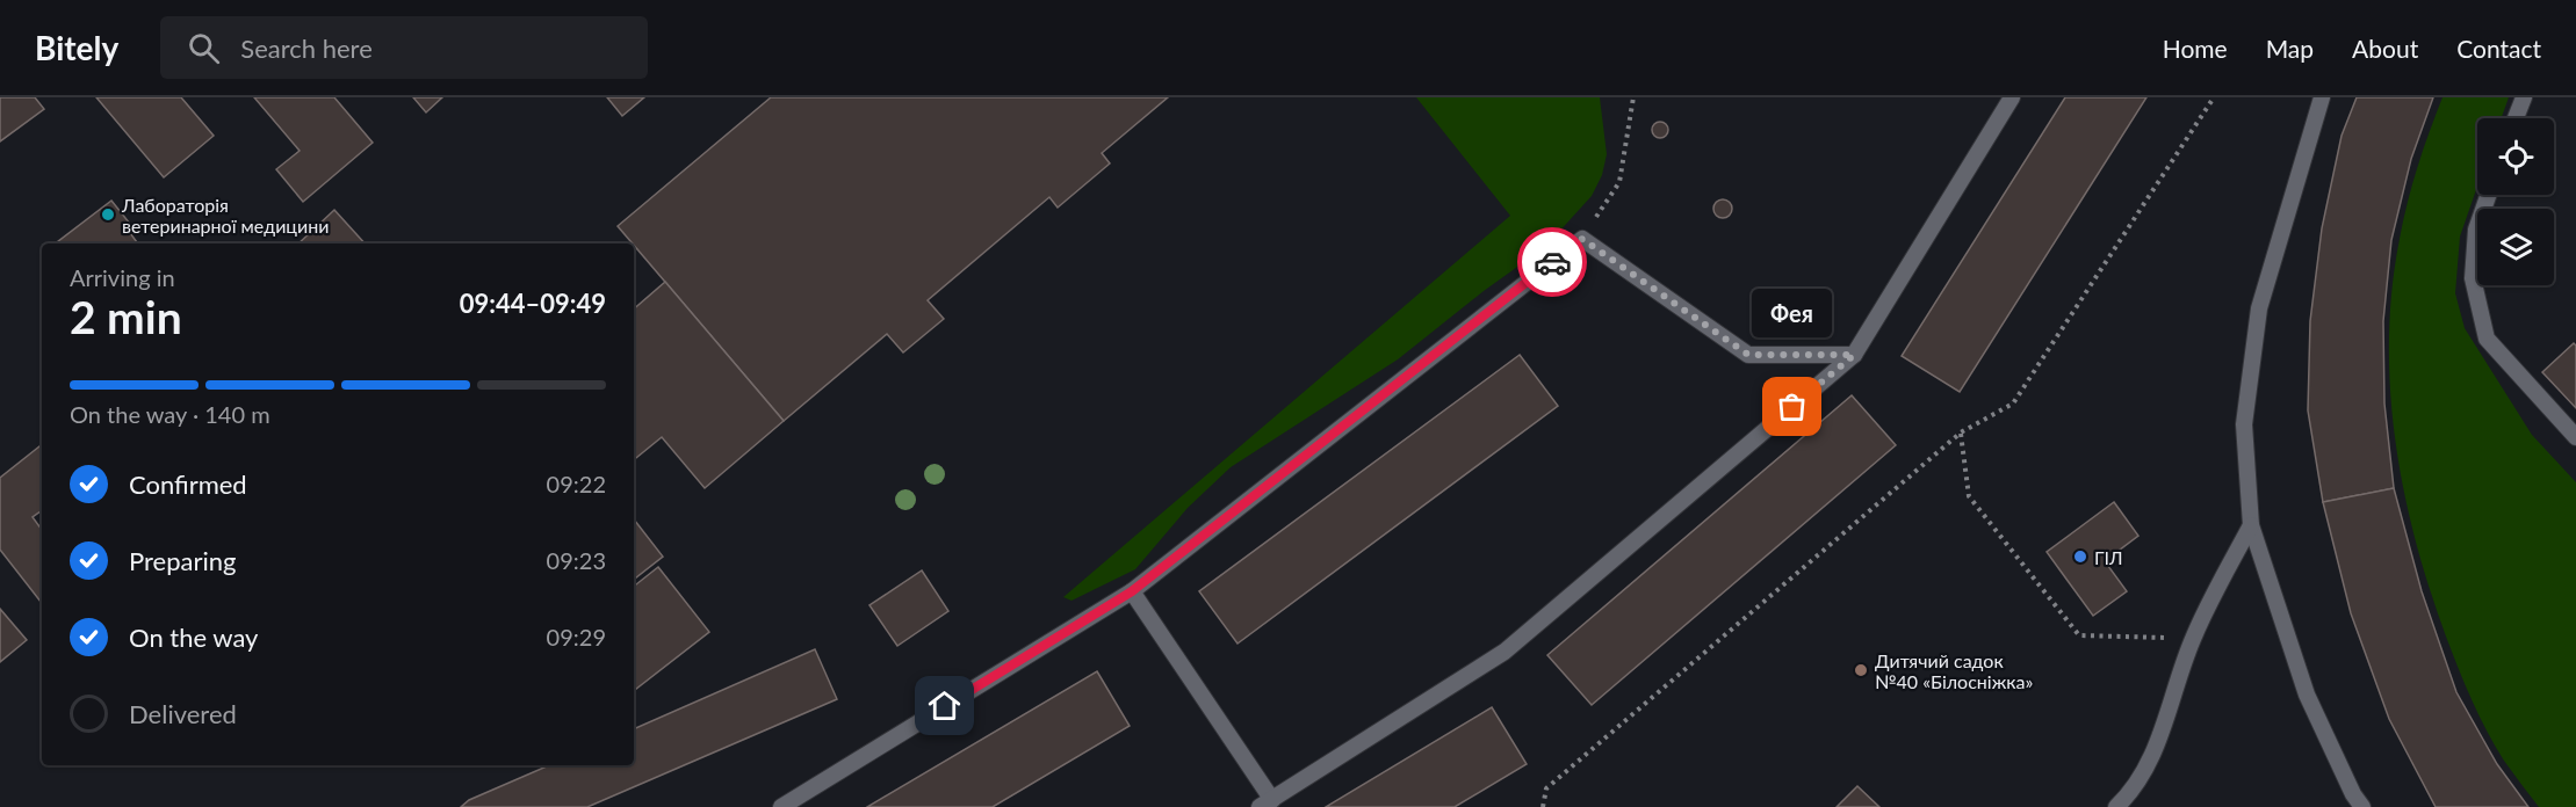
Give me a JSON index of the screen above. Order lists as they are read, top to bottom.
{
  "places": [
    "Лабораторія ветеринарної медицини",
    "Фея",
    "ГІЛ",
    "Дитячий садок №40 «Білосніжка»"
  ],
  "page": {
    "header": "Bitely",
    "search": "Search here",
    "nav": [
      "Home",
      "Map",
      "About",
      "Contact"
    ],
    "heading": ["2 min", "Arriving in", "09:44–09:49"],
    "bubble": "Фея",
    "bar": "On the way · 140 m",
    "list": [
      ["Confirmed", "09:22"],
      ["Preparing", "09:23"],
      ["On the way", "09:29"],
      "Delivered"
    ]
  }
}
